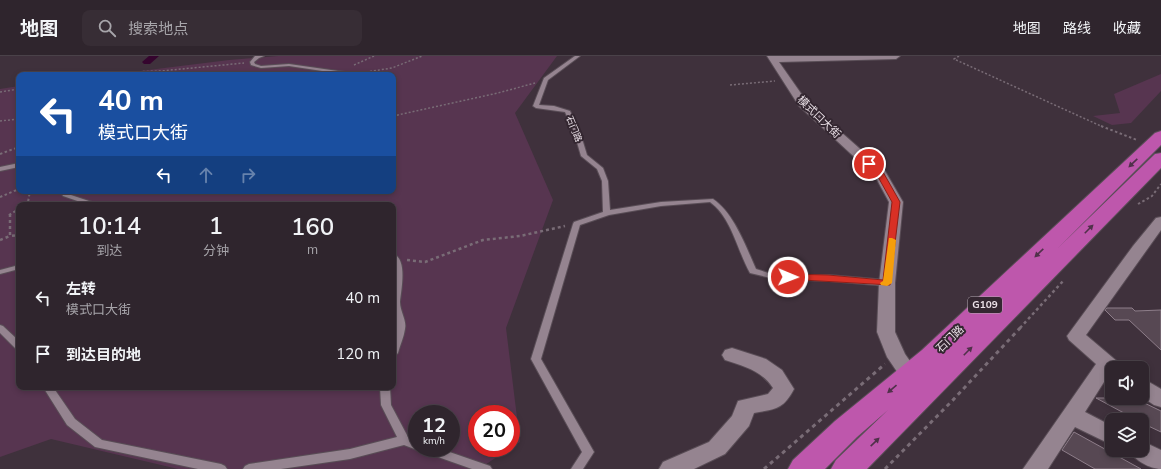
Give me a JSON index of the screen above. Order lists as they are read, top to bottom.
{
  "streets": {
    "highway": ["石门路", "G109"],
    "street": ["模式口大街"]
  },
  "crossings": [
    ["模式口大街", "石门路"]
  ],
  "page": {
    "header": "地图",
    "search": "搜索地点",
    "nav": ["地图", "路线", "收藏"],
    "turn": ["40 m", "模式口大街"],
    "eta": [
      "10:14",
      "到达",
      "1",
      "分钟",
      "160",
      "m"
    ],
    "list": [
      {
        "name": "左转",
        "note": "模式口大街",
        "value": "40 m"
      },
      {
        "name": "到达目的地",
        "value": "120 m"
      }
    ],
    "speed": "12 km/h",
    "limit": "20"
  }
}
